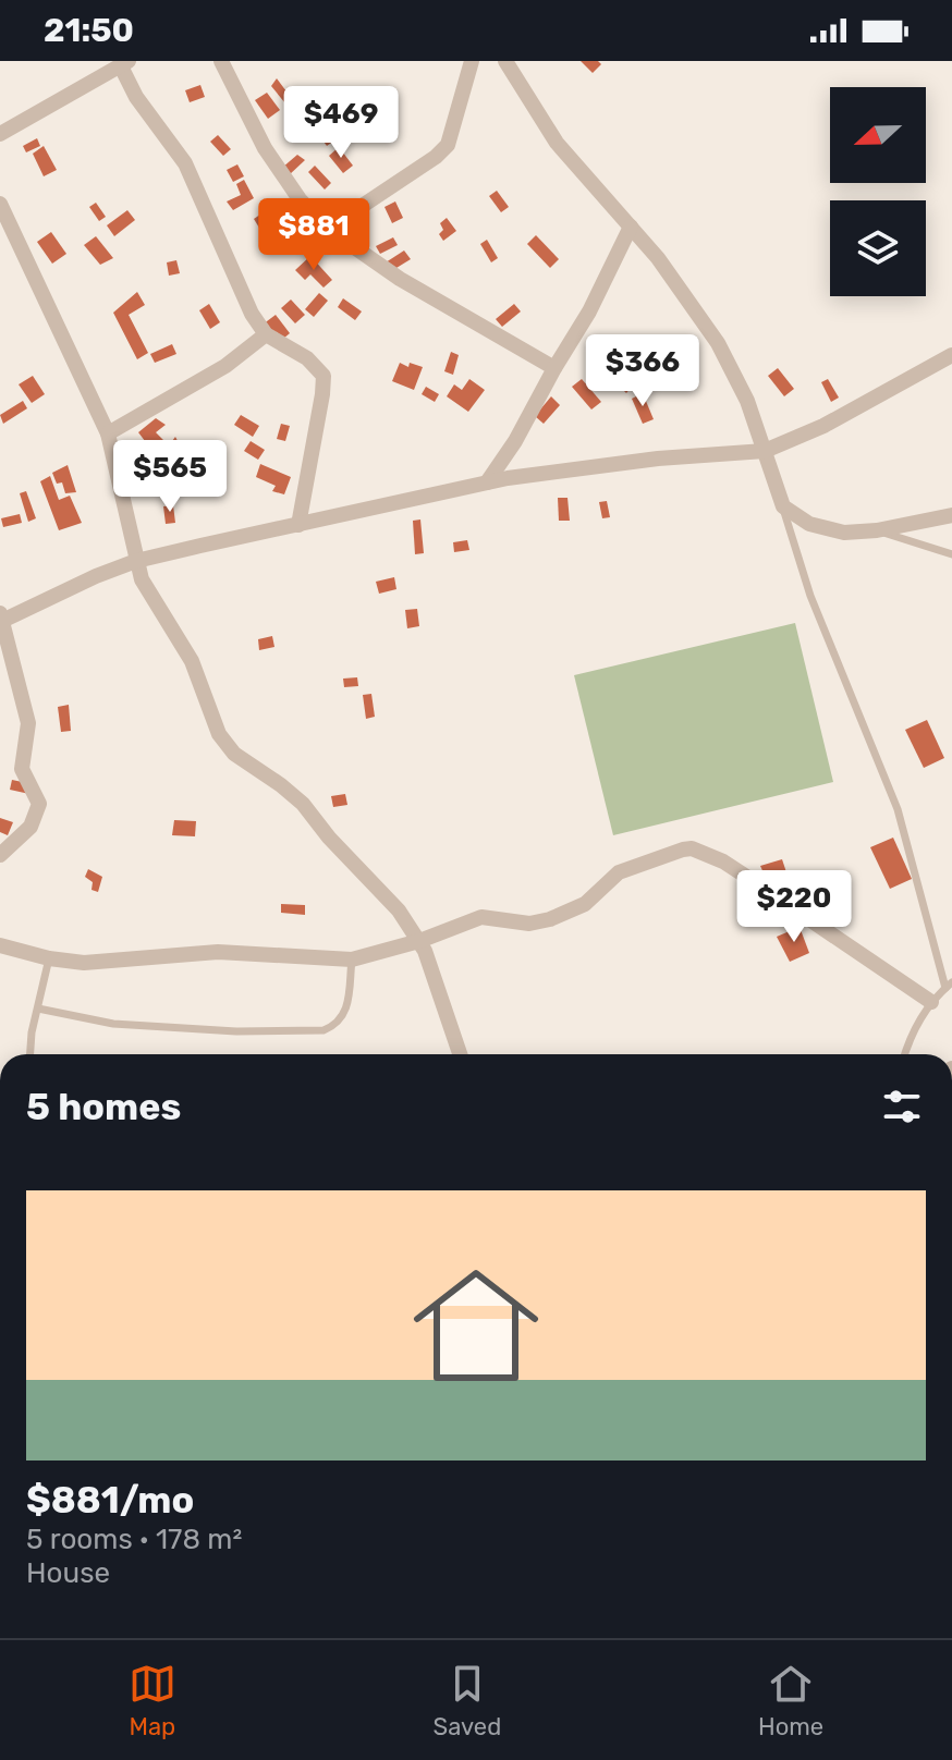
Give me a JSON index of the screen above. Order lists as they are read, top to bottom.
{
  "north": "left",
  "page": {
    "status": "21:50",
    "price": [
      "$469",
      "$881",
      "$366",
      "$565",
      "$220"
    ],
    "heading": "5 homes",
    "list": [
      {
        "name": "$881/mo",
        "note": "5 rooms · 178 m² · House"
      }
    ],
    "tabs": ["Map", "Saved", "Home"]
  }
}
